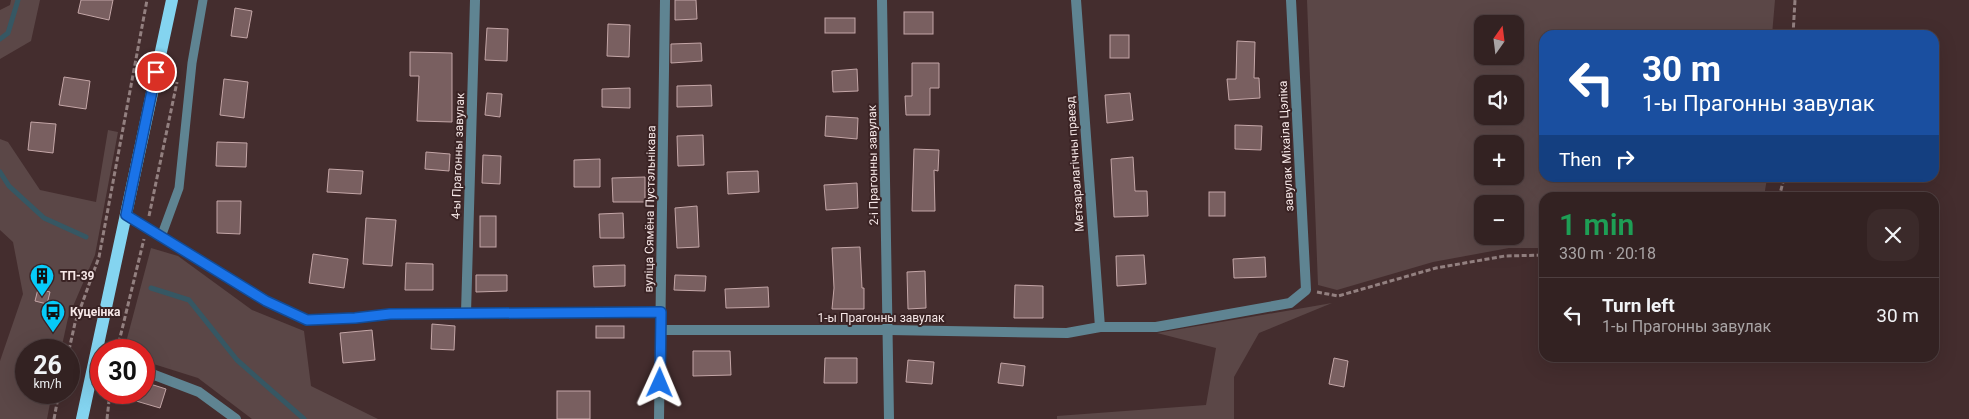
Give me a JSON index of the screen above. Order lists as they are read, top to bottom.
{
  "streets": {
    "street": [
      "завулак Міхаіла Цэліка",
      "4-ы Прагонны завулак",
      "Метэаралагічны праезд",
      "2-і Прагонны завулак",
      "вуліца Сямёна Пустэльнікава",
      "1-ы Прагонны завулак"
    ]
  },
  "crossings": [
    ["завулак Міхаіла Цэліка", "1-ы Прагонны завулак"],
    ["Метэаралагічны праезд", "1-ы Прагонны завулак"],
    ["2-і Прагонны завулак", "1-ы Прагонны завулак"],
    ["вуліца Сямёна Пустэльнікава", "1-ы Прагонны завулак"]
  ],
  "places": {
    "building": ["ТП-39"],
    "bus stop": ["Куцеінка"]
  },
  "north": "top",
  "page": {
    "map_buttons": ["+", "−"],
    "turn": ["30 m", "1-ы Прагонны завулак"],
    "then": "Then",
    "heading": ["1 min", "330 m · 20:18"],
    "list": [
      {
        "name": "Turn left",
        "note": "1-ы Прагонны завулак",
        "value": "30 m"
      }
    ],
    "speed": "26 km/h",
    "limit": "30"
  }
}
